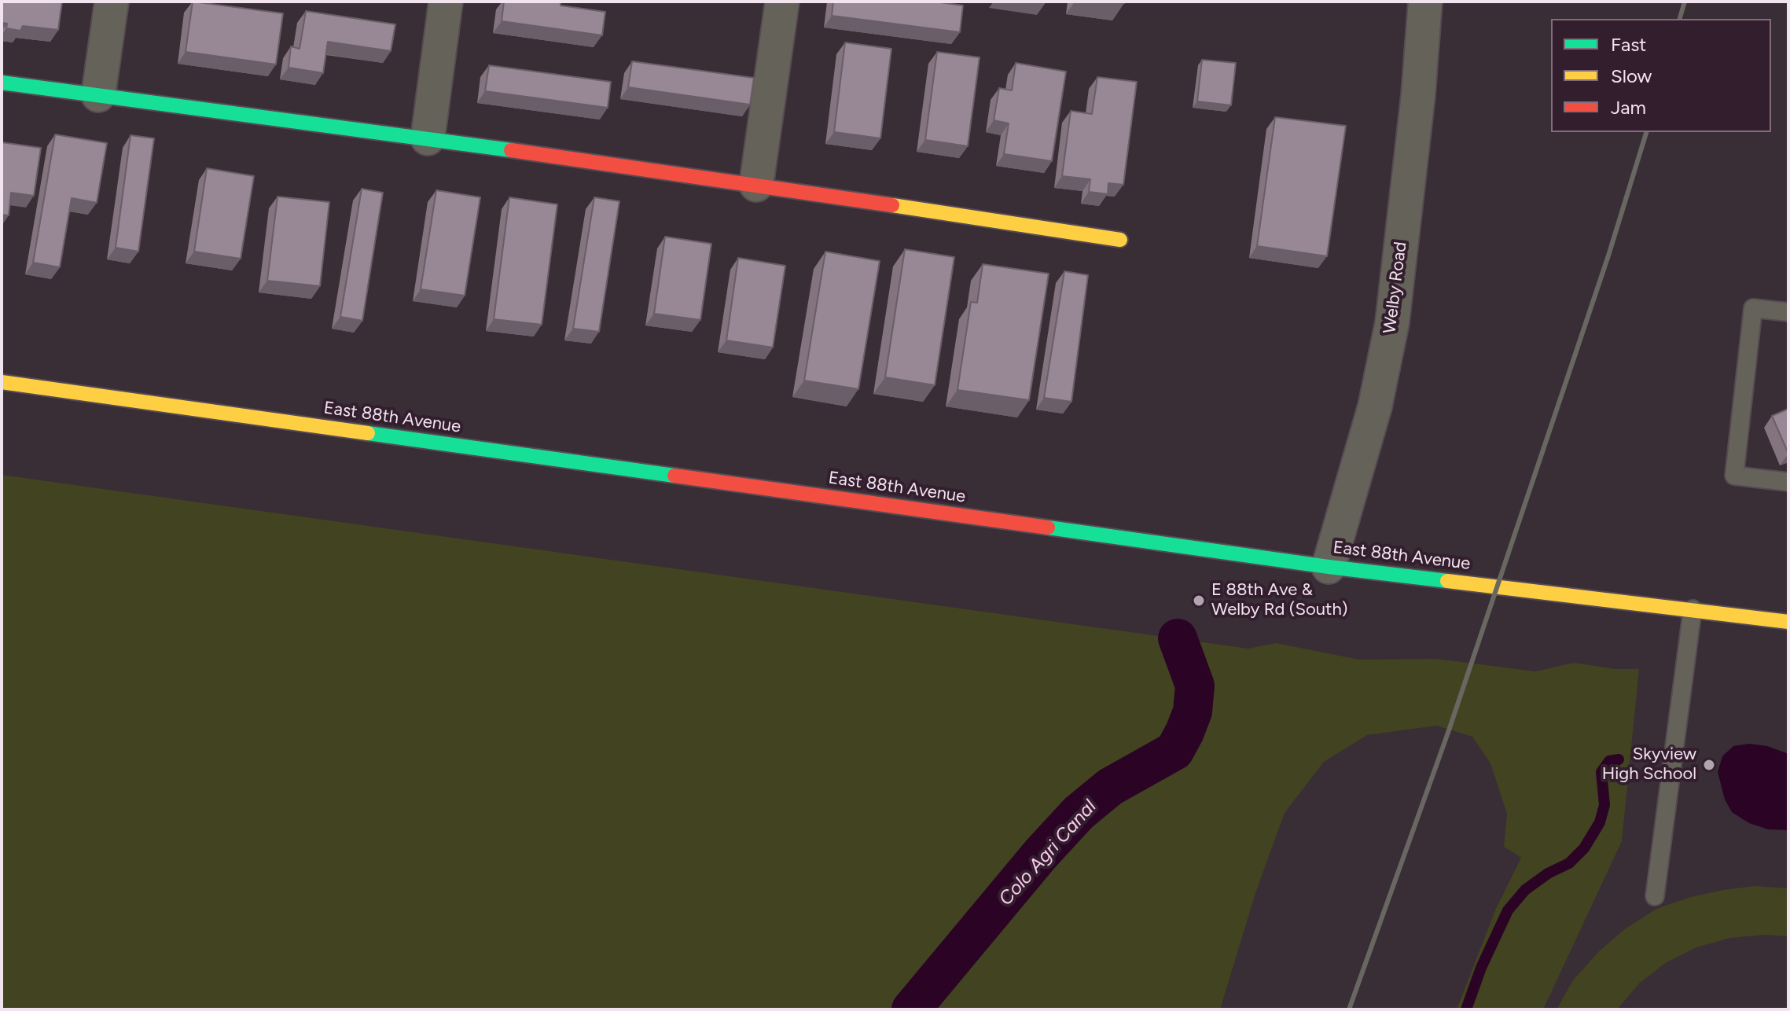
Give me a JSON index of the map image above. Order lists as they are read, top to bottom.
{
  "streets": {
    "main road": ["East 88th Avenue"],
    "street": ["Welby Road"]
  },
  "crossings": [
    ["Welby Road", "East 88th Avenue"]
  ],
  "water": ["Colo Agri Canal"],
  "places": ["E 88th Ave & Welby Rd (South)", "Skyview High School"],
  "legend": ["Fast", "Slow", "Jam"]
}
